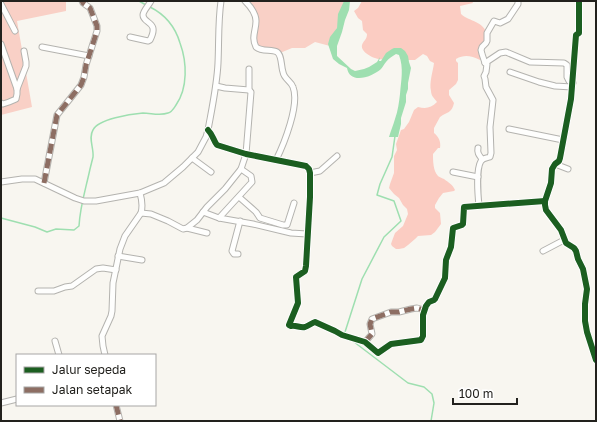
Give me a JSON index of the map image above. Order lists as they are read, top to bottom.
{
  "legend": ["Jalur sepeda", "Jalan setapak"],
  "scale_bar": "100 m"
}
